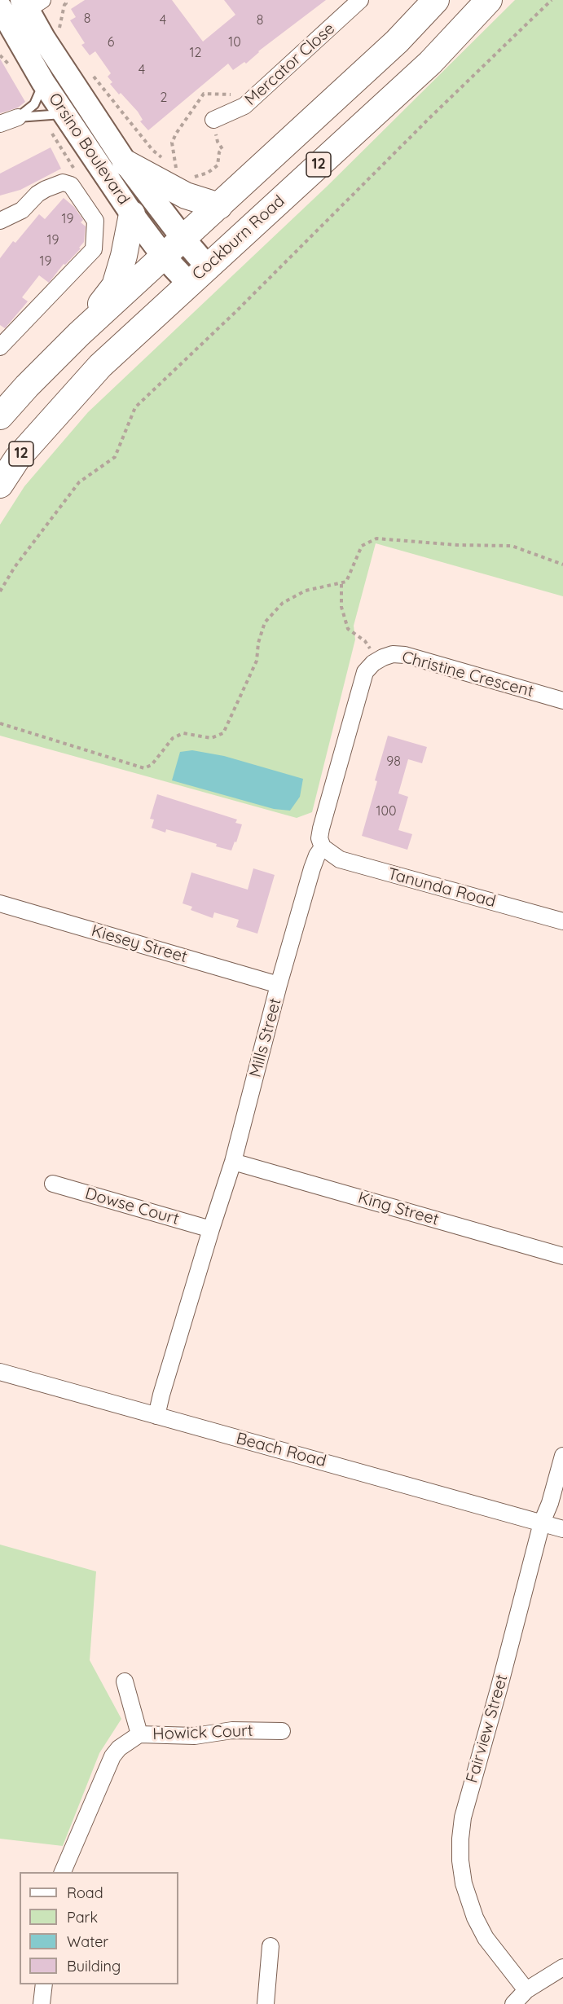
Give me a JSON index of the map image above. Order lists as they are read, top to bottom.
{
  "streets": {
    "main road": ["Orsino Boulevard", "12", "Cockburn Road"],
    "street": [
      "Mercator Close",
      "Christine Crescent",
      "Tanunda Road",
      "Kiesey Street",
      "Mills Street",
      "Dowse Court",
      "King Street",
      "Beach Road",
      "Fairview Street",
      "Howick Court"
    ]
  },
  "crossings": [
    ["Orsino Boulevard", "12"],
    ["Orsino Boulevard", "Cockburn Road"],
    ["Christine Crescent", "Mills Street"],
    ["Tanunda Road", "Mills Street"],
    ["Kiesey Street", "Mills Street"],
    ["Mills Street", "Dowse Court"],
    ["Mills Street", "King Street"],
    ["Mills Street", "Beach Road"],
    ["Beach Road", "Fairview Street"]
  ],
  "house_numbers": [
    "8",
    "4",
    "8",
    "6",
    "10",
    "12",
    "4",
    "2",
    "19",
    "19",
    "19",
    "98",
    "100"
  ],
  "legend": [
    "Road",
    "Park",
    "Water",
    "Building"
  ]
}
